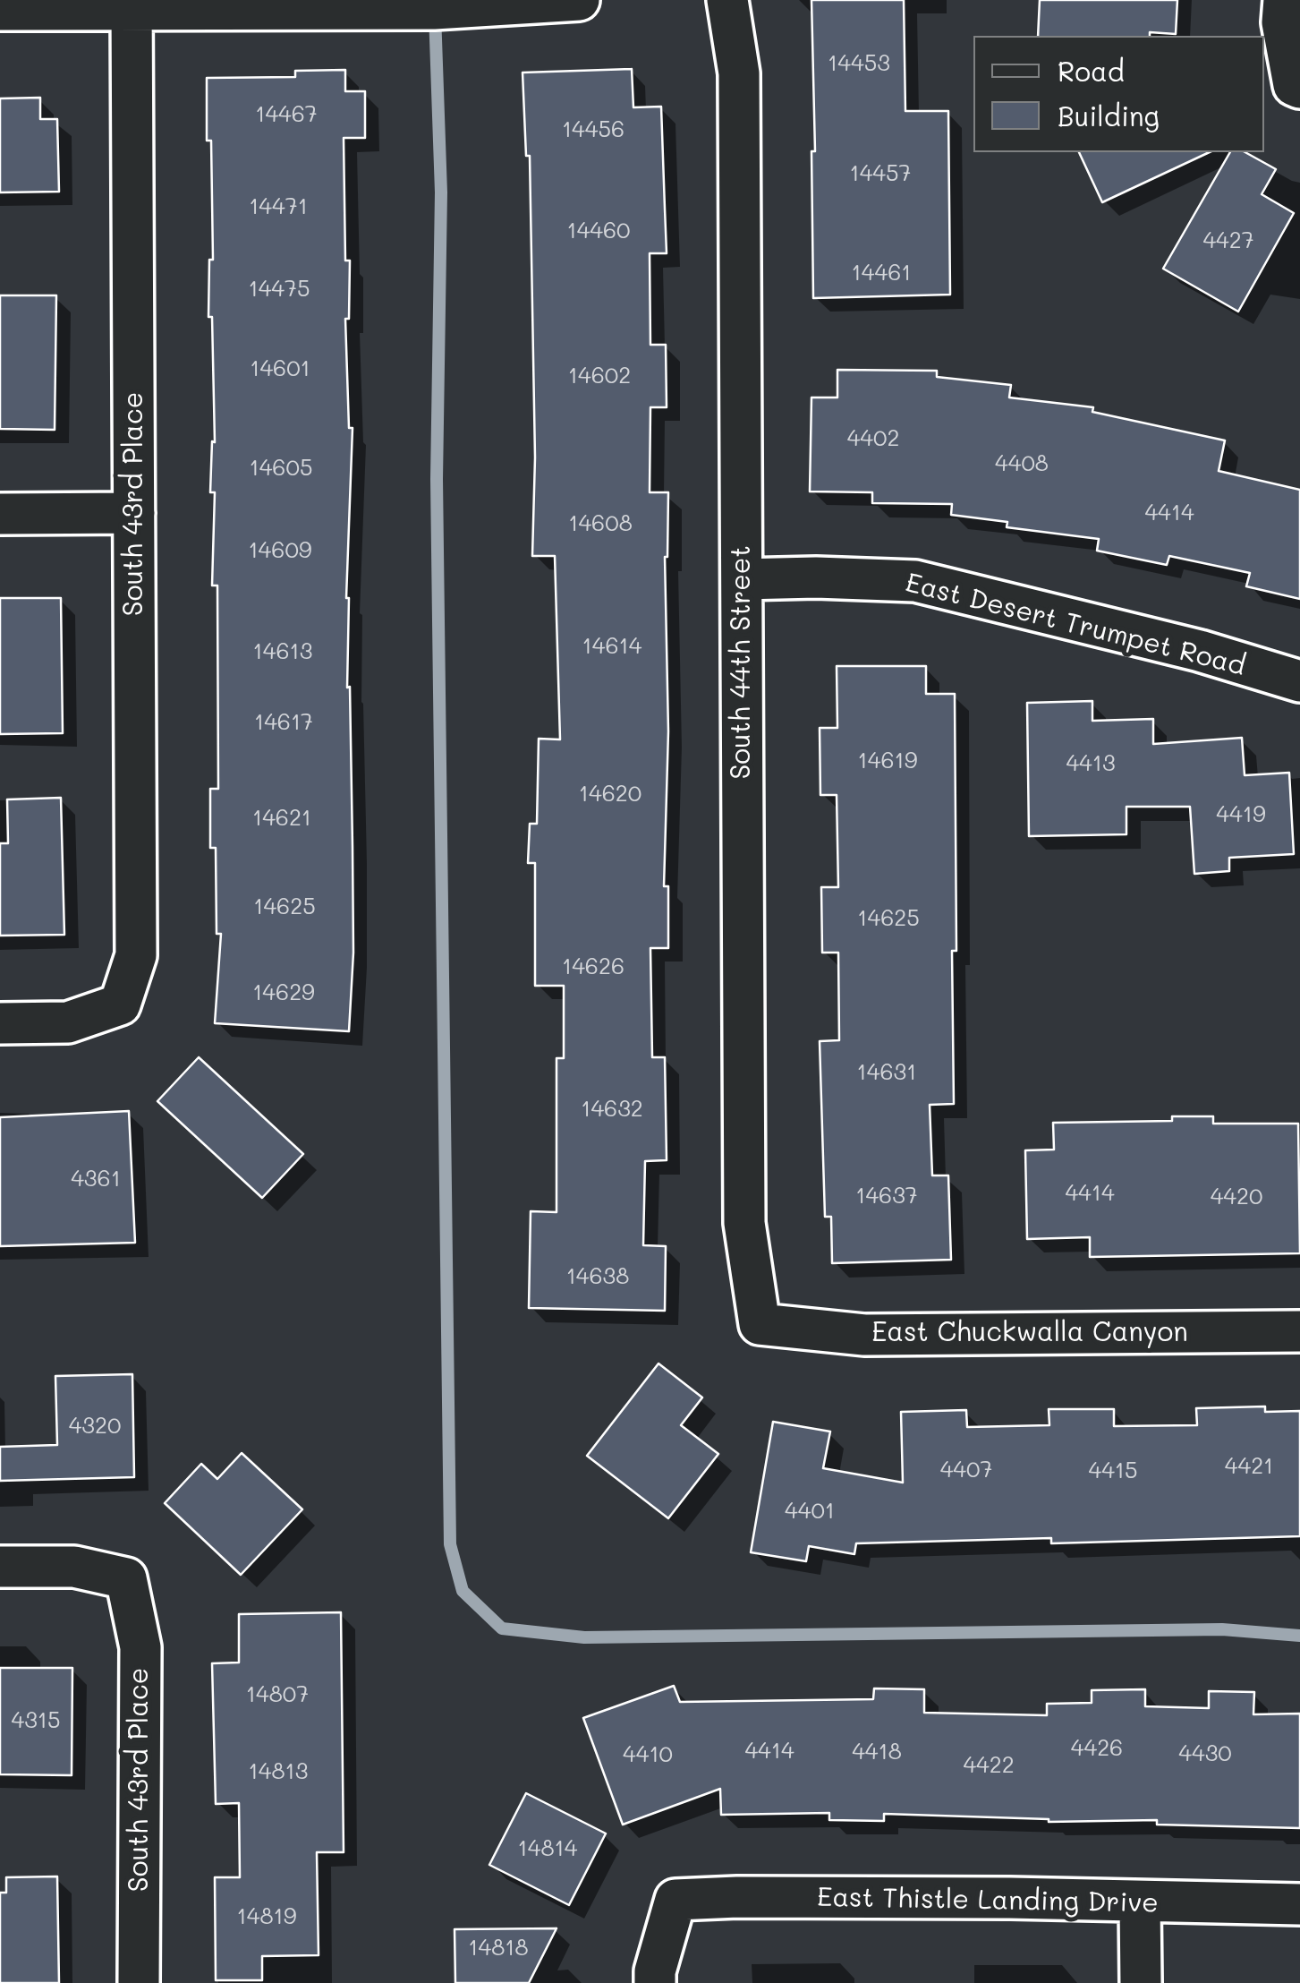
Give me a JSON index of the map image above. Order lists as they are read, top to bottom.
{
  "streets": {
    "street": [
      "South 43rd Place",
      "East Desert Trumpet Road",
      "South 44th Street",
      "East Chuckwalla Canyon",
      "East Thistle Landing Drive"
    ]
  },
  "crossings": [
    ["East Desert Trumpet Road", "South 44th Street"],
    ["South 44th Street", "East Chuckwalla Canyon"]
  ],
  "house_numbers": [
    "14453",
    "14467",
    "14456",
    "14457",
    "14471",
    "14460",
    "4427",
    "14461",
    "14475",
    "14601",
    "14602",
    "4402",
    "4408",
    "14605",
    "4414",
    "14608",
    "14609",
    "14614",
    "14613",
    "14617",
    "14619",
    "4413",
    "14620",
    "4419",
    "14621",
    "14625",
    "14625",
    "14626",
    "14629",
    "14631",
    "14632",
    "4361",
    "4414",
    "14637",
    "4420",
    "14638",
    "4320",
    "4421",
    "4407",
    "4415",
    "4401",
    "14807",
    "4315",
    "4426",
    "4414",
    "4418",
    "4430",
    "4410",
    "4422",
    "14813",
    "14814",
    "14819",
    "14818"
  ],
  "legend": ["Road", "Building"]
}
